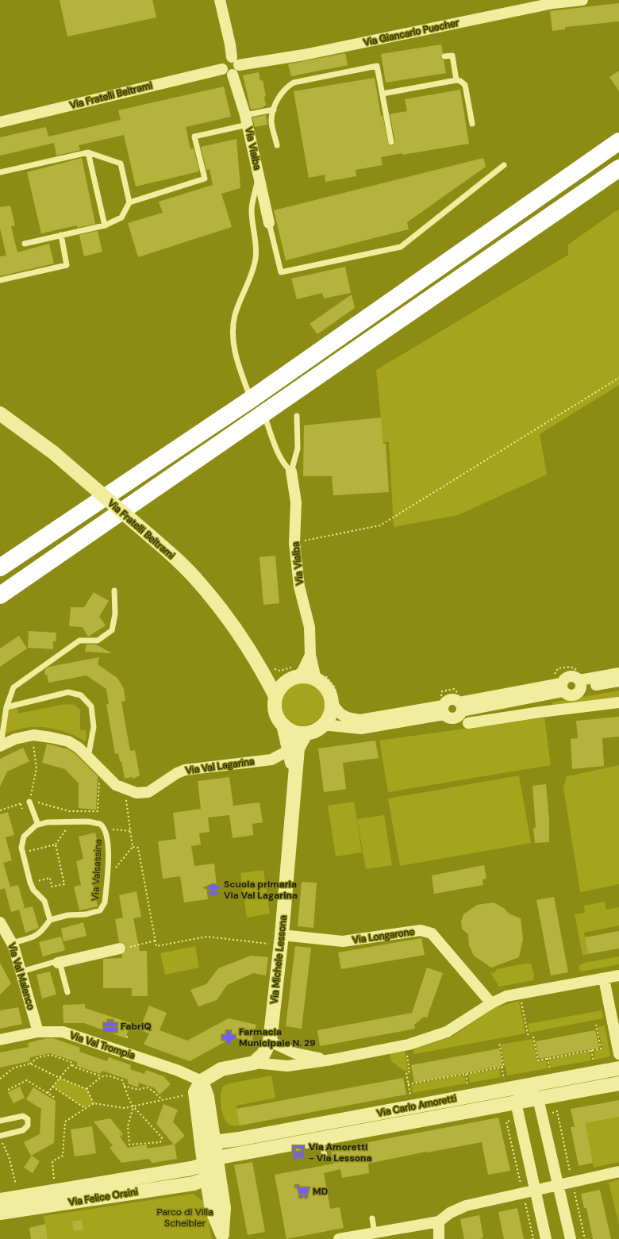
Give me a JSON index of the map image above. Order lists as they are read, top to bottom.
{
  "streets": {
    "street": [
      "Via Giancarlo Puecher",
      "Via Fratelli Beltrami",
      "Via Vialba",
      "Via Val Lagarina",
      "Via Longarone",
      "Via Michele Lessona",
      "Via Val Malenco",
      "Via Val Trompia",
      "Via Carlo Amoretti",
      "Via Felice Orsini"
    ],
    "lane": ["Via Valsassina"]
  },
  "crossings": [
    ["Via Giancarlo Puecher", "Via Fratelli Beltrami"],
    ["Via Giancarlo Puecher", "Via Vialba"],
    ["Via Fratelli Beltrami", "Via Vialba"],
    ["Via Fratelli Beltrami", "Via Michele Lessona"],
    ["Via Vialba", "Via Michele Lessona"],
    ["Via Val Lagarina", "Via Michele Lessona"],
    ["Via Longarone", "Via Michele Lessona"],
    ["Via Val Malenco", "Via Val Trompia"],
    ["Via Carlo Amoretti", "Via Felice Orsini"]
  ],
  "parks": ["Parco di Villa Scheibler"],
  "places": {
    "school or university": ["Scuola primaria Via Val Lagarina"],
    "office": ["FabriQ"],
    "pharmacy": ["Farmacia Municipale N. 29"],
    "bus stop": ["Via Amoretti - Via Lessona"],
    "supermarket": ["MD"]
  }
}
